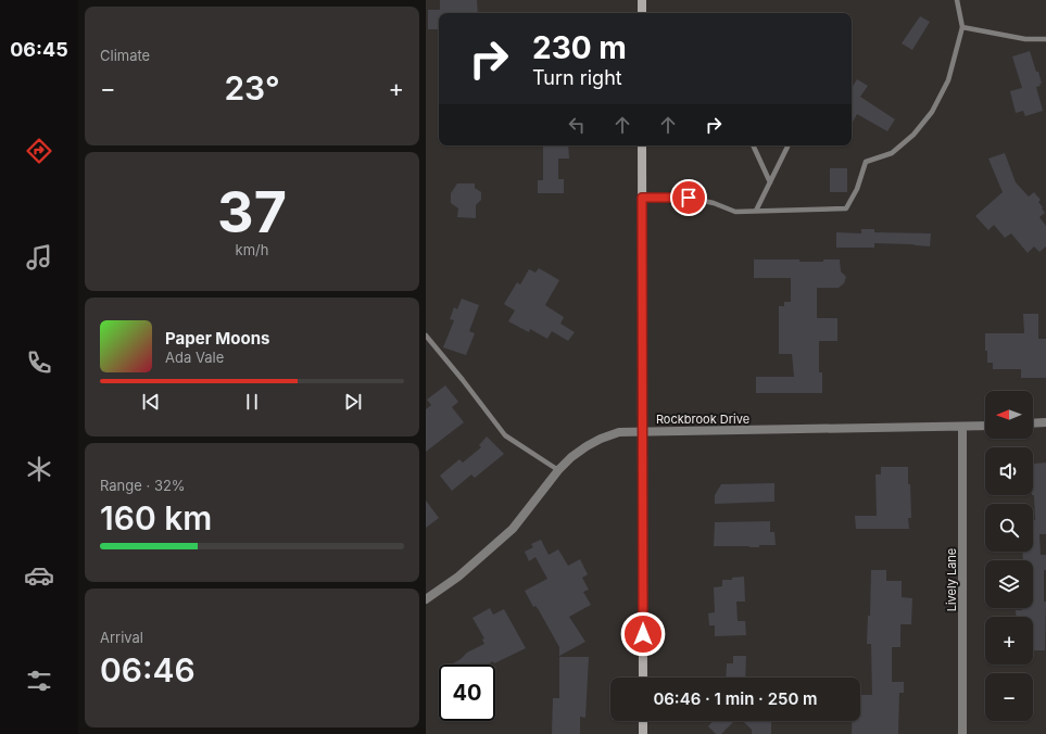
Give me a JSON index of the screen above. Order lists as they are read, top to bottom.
{
  "streets": {
    "street": ["Rockbrook Drive", "Lively Lane"]
  },
  "crossings": [
    ["Rockbrook Drive", "Lively Lane"]
  ],
  "north": "left",
  "page": {
    "tabs": "06:45",
    "tile": [
      "Climate",
      ["37", "km/h"],
      ["Range · 32%", "160 km"],
      ["Arrival", "06:46"]
    ],
    "turn": ["230 m", "Turn right"],
    "heat": ["−", "23°", "+"],
    "song": ["Paper Moons", "Ada Vale"],
    "map_buttons": ["+", "−"],
    "limit": "40",
    "trip": "06:46 · 1 min · 250 m"
  }
}
